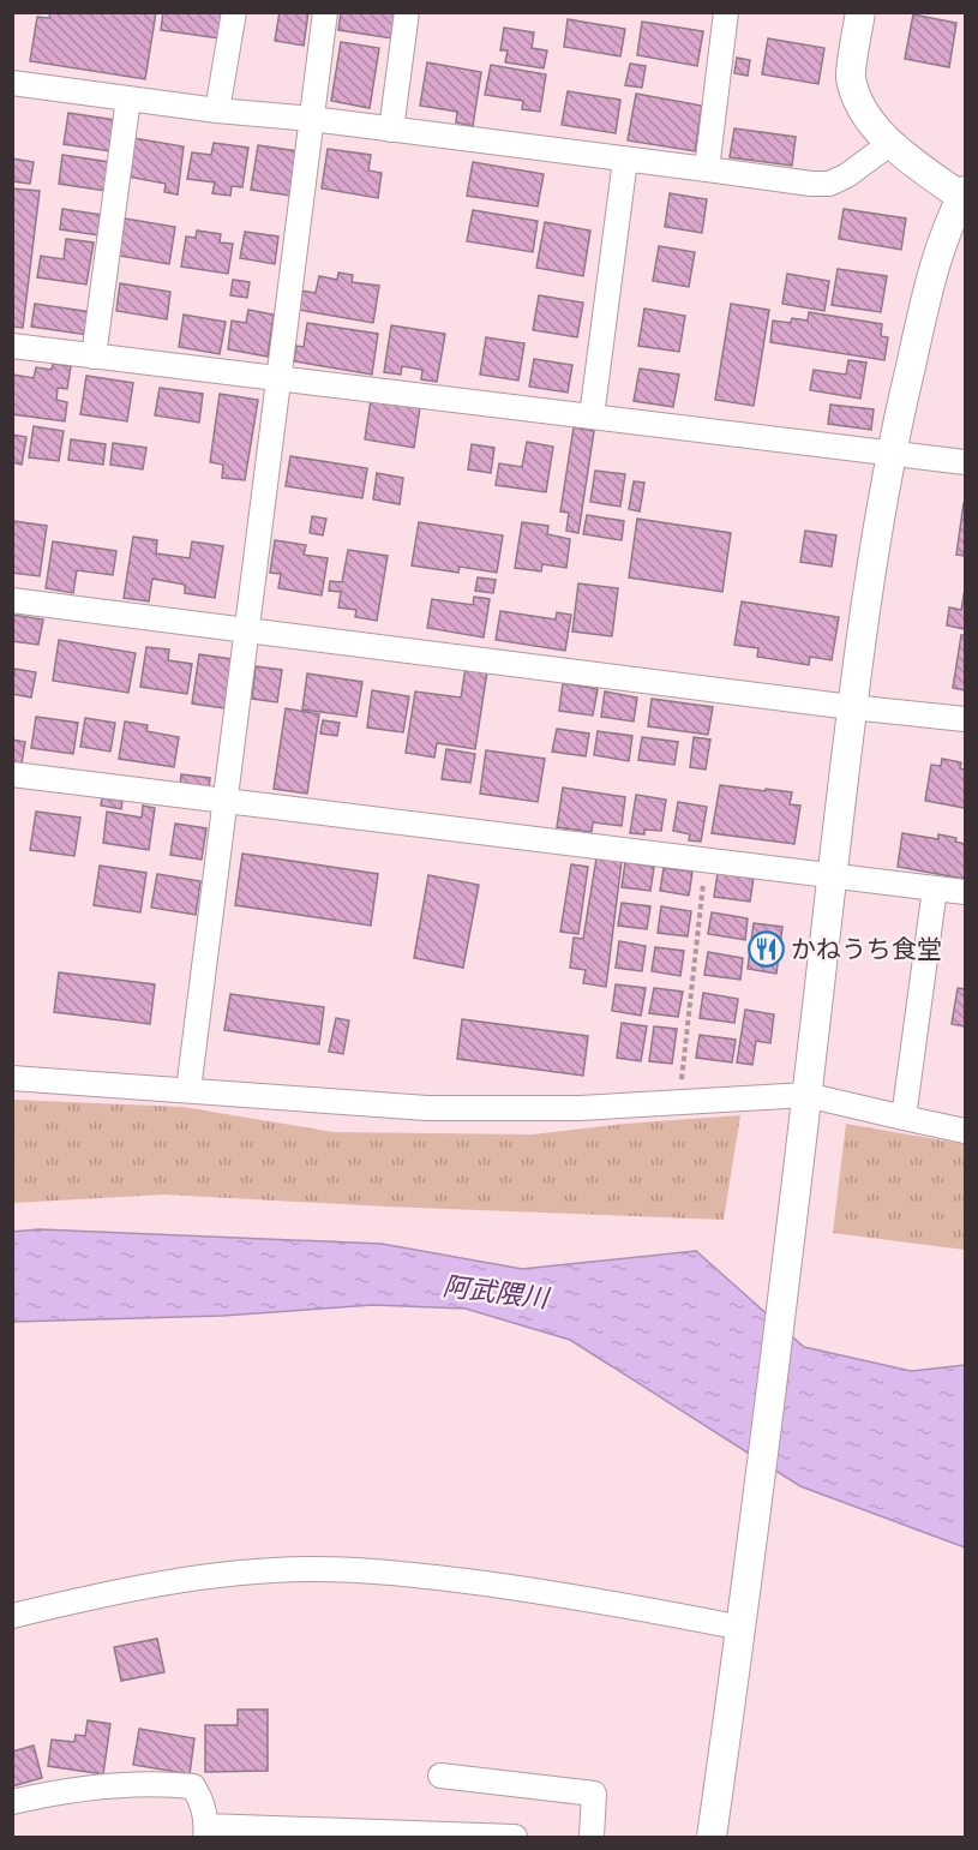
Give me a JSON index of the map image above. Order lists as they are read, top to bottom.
{
  "water": ["阿武隈川"],
  "places": {
    "restaurant": ["かねうち食堂"]
  }
}
